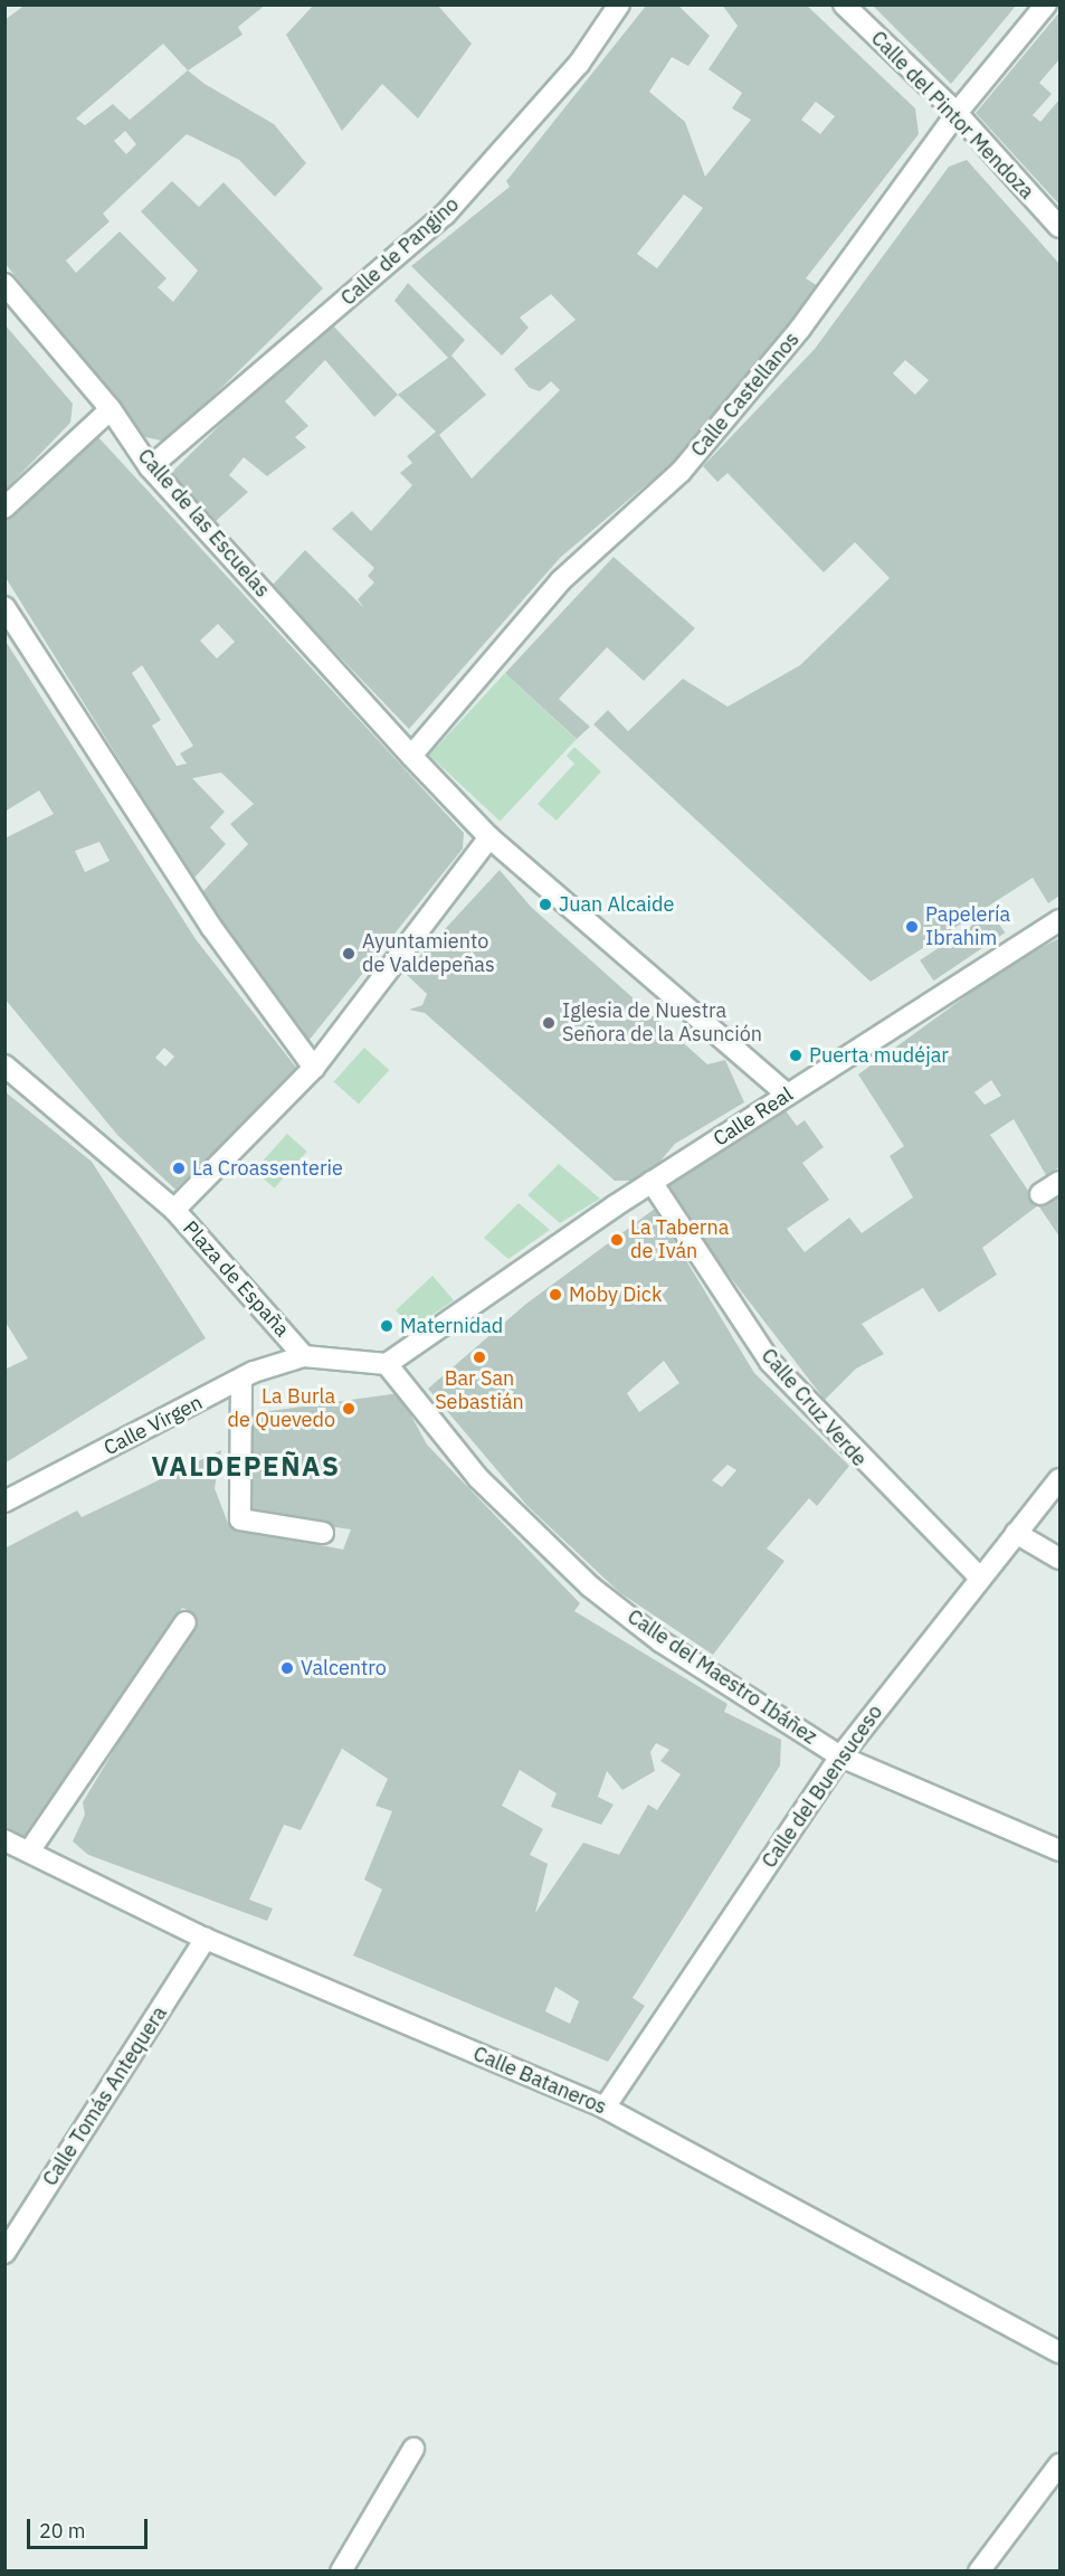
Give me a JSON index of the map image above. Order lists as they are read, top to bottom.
{
  "streets": {
    "street": [
      "Calle del Pintor Mendoza",
      "Calle de Pangino",
      "Calle Castellanos",
      "Calle de las Escuelas",
      "Calle Real",
      "Plaza de España",
      "Calle Cruz Verde",
      "Calle Virgen",
      "Calle del Maestro Ibáñez",
      "Calle del Buensuceso",
      "Calle Bataneros",
      "Calle Tomás Antequera"
    ]
  },
  "crossings": [
    ["Calle del Pintor Mendoza", "Calle Castellanos"],
    ["Calle de Pangino", "Calle de las Escuelas"],
    ["Calle Castellanos", "Calle de las Escuelas"],
    ["Calle de las Escuelas", "Plaza de España"],
    ["Calle Real", "Plaza de España"],
    ["Calle Real", "Calle Cruz Verde"],
    ["Calle Real", "Calle del Maestro Ibáñez"],
    ["Plaza de España", "Calle Virgen"],
    ["Plaza de España", "Calle del Maestro Ibáñez"],
    ["Calle Cruz Verde", "Calle del Buensuceso"],
    ["Calle del Maestro Ibáñez", "Calle del Buensuceso"],
    ["Calle del Buensuceso", "Calle Bataneros"],
    ["Calle Bataneros", "Calle Tomás Antequera"]
  ],
  "districts": ["VALDEPEÑAS"],
  "places": [
    "Juan Alcaide",
    "Papelería Ibrahim",
    "Ayuntamiento de Valdepeñas",
    "Iglesia de Nuestra Señora de la Asunción",
    "Puerta mudéjar",
    "La Croassenterie",
    "La Taberna de Iván",
    "Moby Dick",
    "Maternidad",
    "Bar San Sebastián",
    "La Burla de Quevedo",
    "Valcentro"
  ],
  "scale_bar": "20 m"
}
